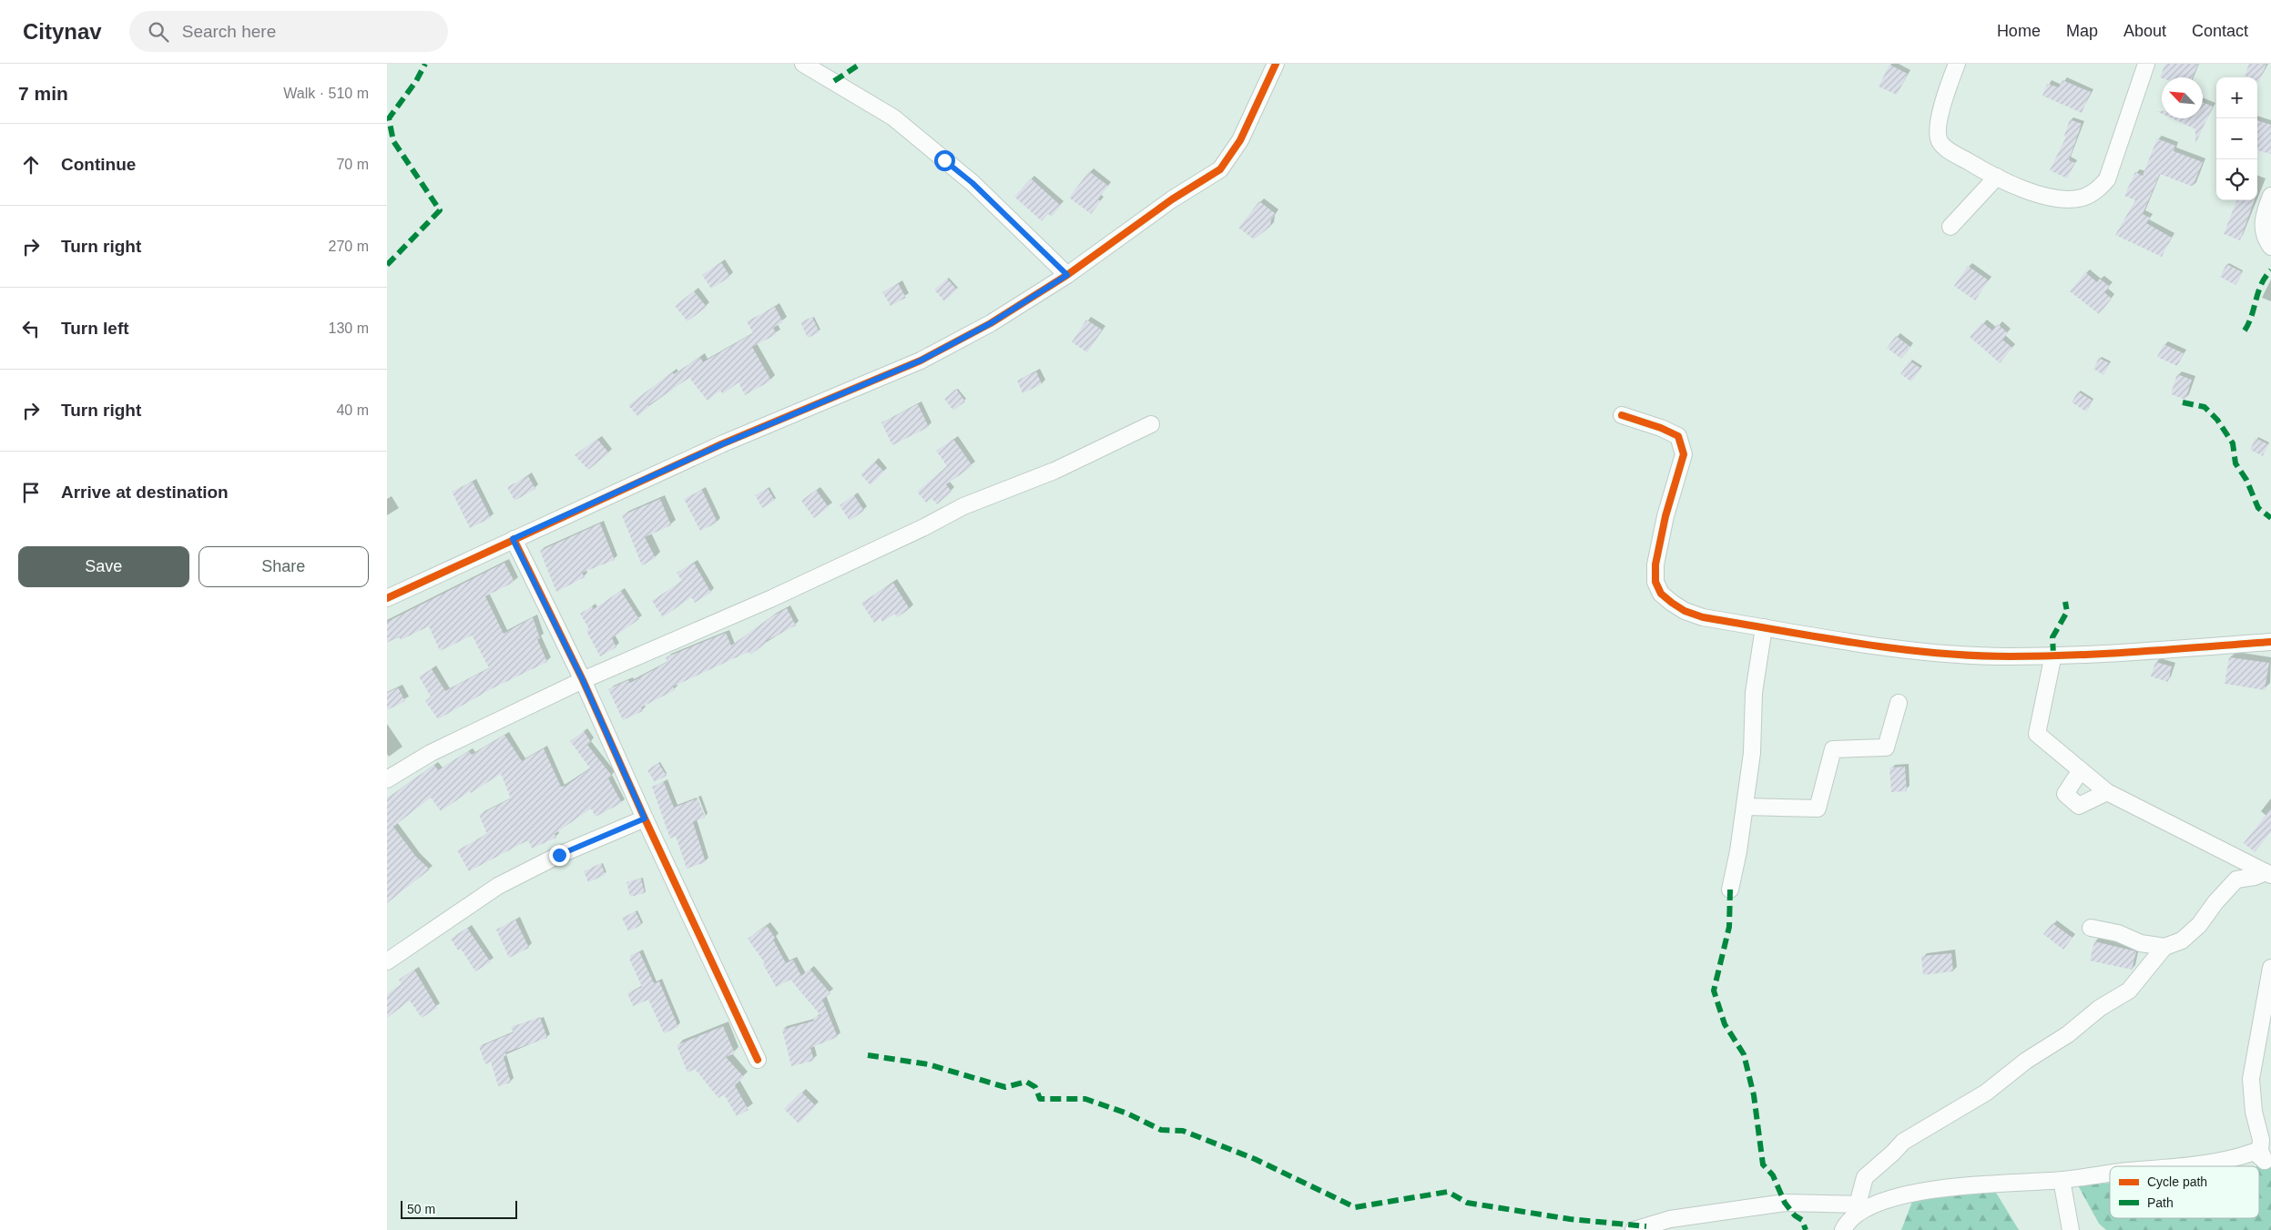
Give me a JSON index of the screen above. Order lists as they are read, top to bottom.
{
  "legend": ["Cycle path", "Path"],
  "scale_bar": "50 m",
  "north": "top left",
  "page": {
    "header": "Citynav",
    "search": "Search here",
    "nav": [
      "Home",
      "Map",
      "About",
      "Contact"
    ],
    "heading": ["7 min", "Walk · 510 m"],
    "map_buttons": ["+", "−"],
    "list": [
      ["Continue", "70 m"],
      ["Turn right", "270 m"],
      ["Turn left", "130 m"],
      ["Turn right", "40 m"],
      "Arrive at destination"
    ],
    "buttons": ["Save", "Share"],
    "scale": "50 m"
  }
}
